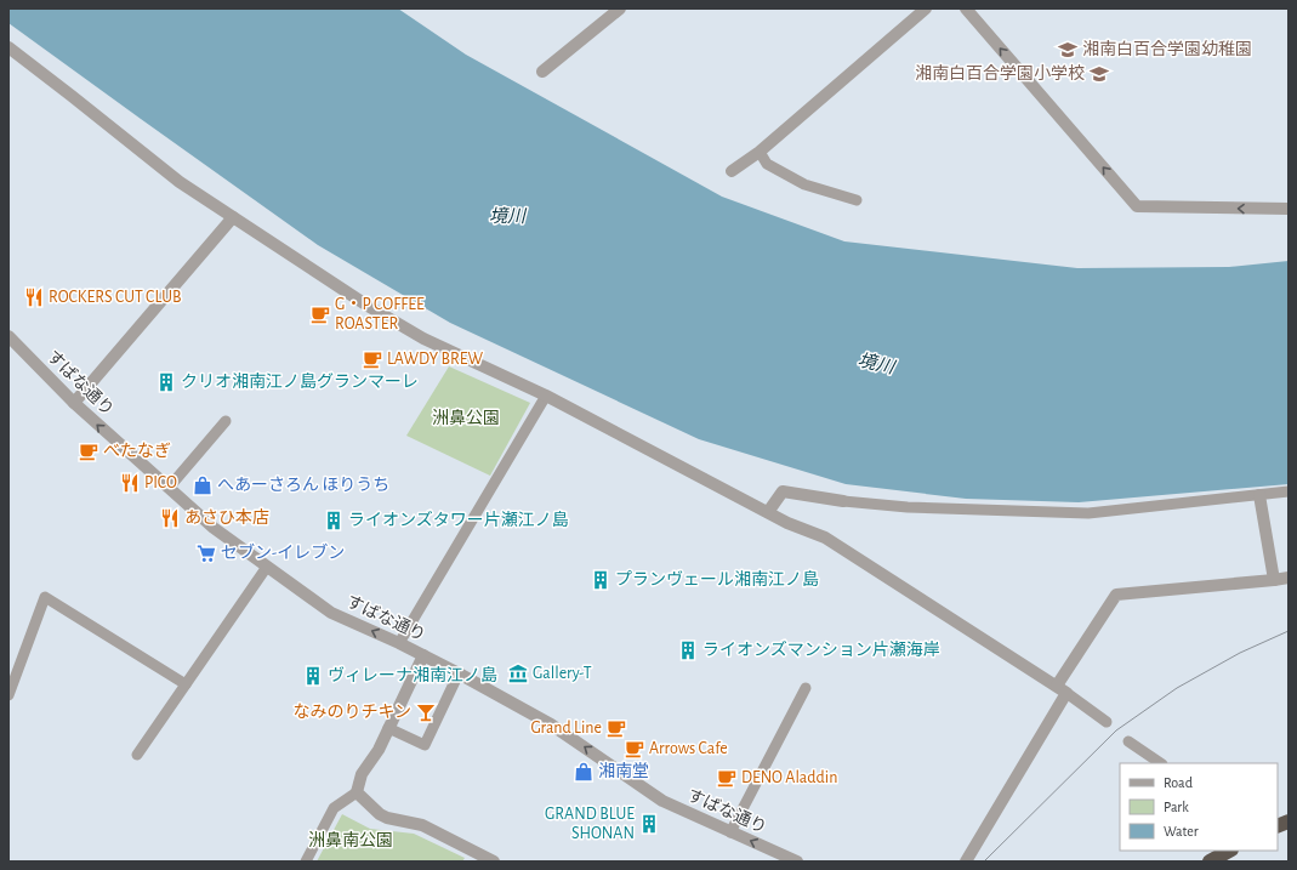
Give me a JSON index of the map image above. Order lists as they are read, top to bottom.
{
  "streets": {
    "street": ["すばな通り"]
  },
  "one_way": ["すばな通り"],
  "water": ["境川"],
  "parks": ["洲鼻公園", "洲鼻南公園"],
  "places": {
    "school or university": ["湘南白百合学園幼稚園", "湘南白百合学園小学校"],
    "restaurant": ["ROCKERS CUT CLUB", "PICO", "あさひ本店"],
    "cafe": [
      "G・P COFFEE ROASTER",
      "LAWDY BREW",
      "べたなぎ",
      "Grand Line",
      "Arrows Cafe",
      "DENO Aladdin"
    ],
    "building": [
      "クリオ湘南江ノ島グランマーレ",
      "ライオンズタワー片瀬江ノ島",
      "プランヴェール湘南江ノ島",
      "ライオンズマンション片瀬海岸",
      "ヴィレーナ湘南江ノ島",
      "GRAND BLUE SHONAN"
    ],
    "shop": ["へあーさろん ほりうち", "湘南堂"],
    "supermarket": ["セブン-イレブン"],
    "museum": ["Gallery-T"],
    "bar": ["なみのりチキン"]
  },
  "legend": ["Road", "Park", "Water"]
}
